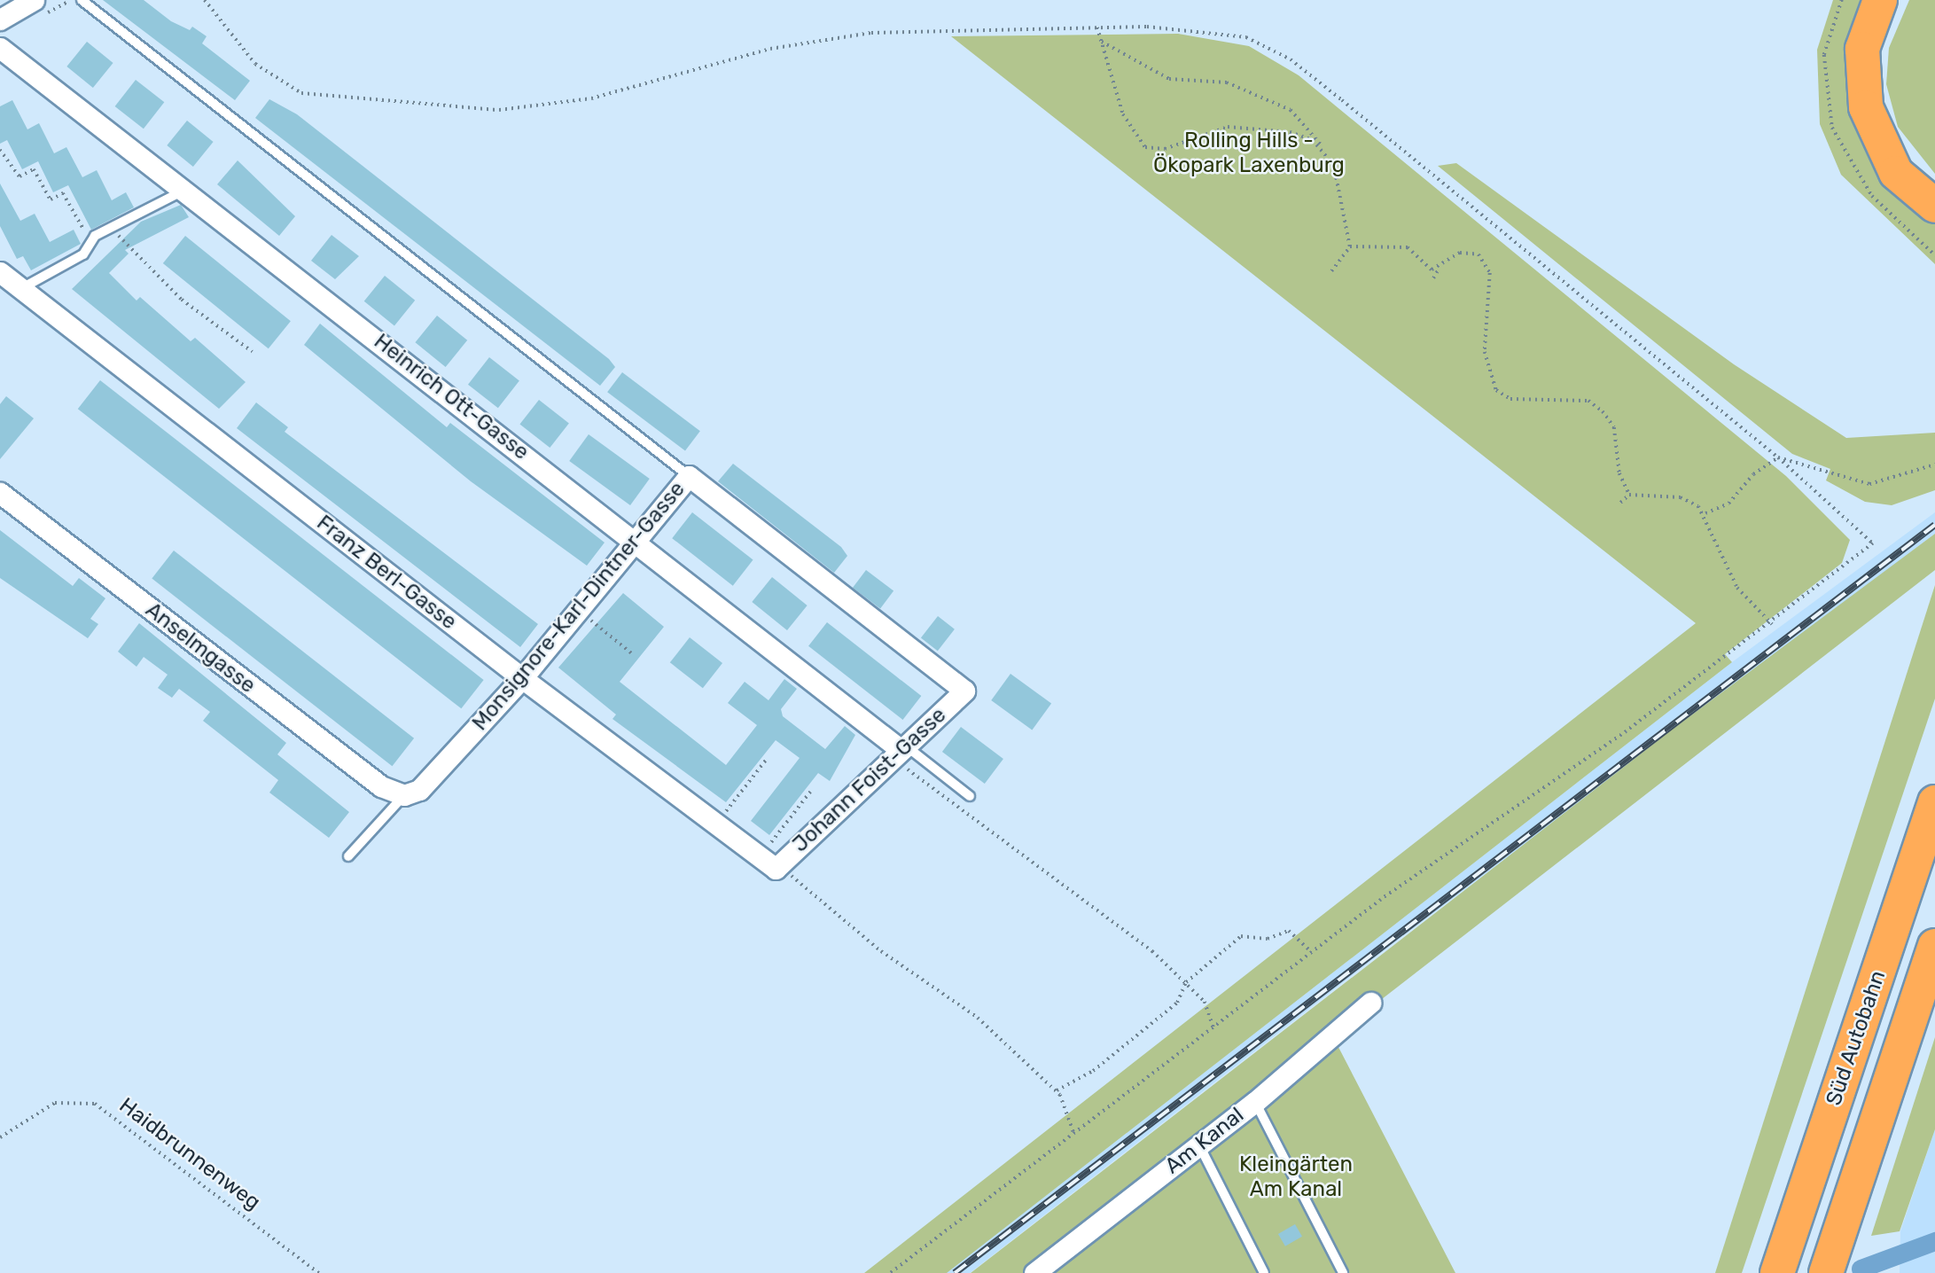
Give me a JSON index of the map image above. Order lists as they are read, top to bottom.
{
  "streets": {
    "highway": ["Süd Autobahn"],
    "street": [
      "Heinrich Ott-Gasse",
      "Franz Berl-Gasse",
      "Monsignore-Karl-Dintner-Gasse",
      "Anselmgasse",
      "Johann Foist-Gasse",
      "Am Kanal"
    ],
    "path": ["Haidbrunnenweg"]
  },
  "crossings": [
    ["Heinrich Ott-Gasse", "Monsignore-Karl-Dintner-Gasse"],
    ["Heinrich Ott-Gasse", "Johann Foist-Gasse"],
    ["Franz Berl-Gasse", "Monsignore-Karl-Dintner-Gasse"],
    ["Franz Berl-Gasse", "Johann Foist-Gasse"],
    ["Monsignore-Karl-Dintner-Gasse", "Anselmgasse"],
    ["Monsignore-Karl-Dintner-Gasse", "Johann Foist-Gasse"]
  ],
  "parks": ["Rolling Hills - Ökopark Laxenburg", "Kleingärten Am Kanal"]
}
